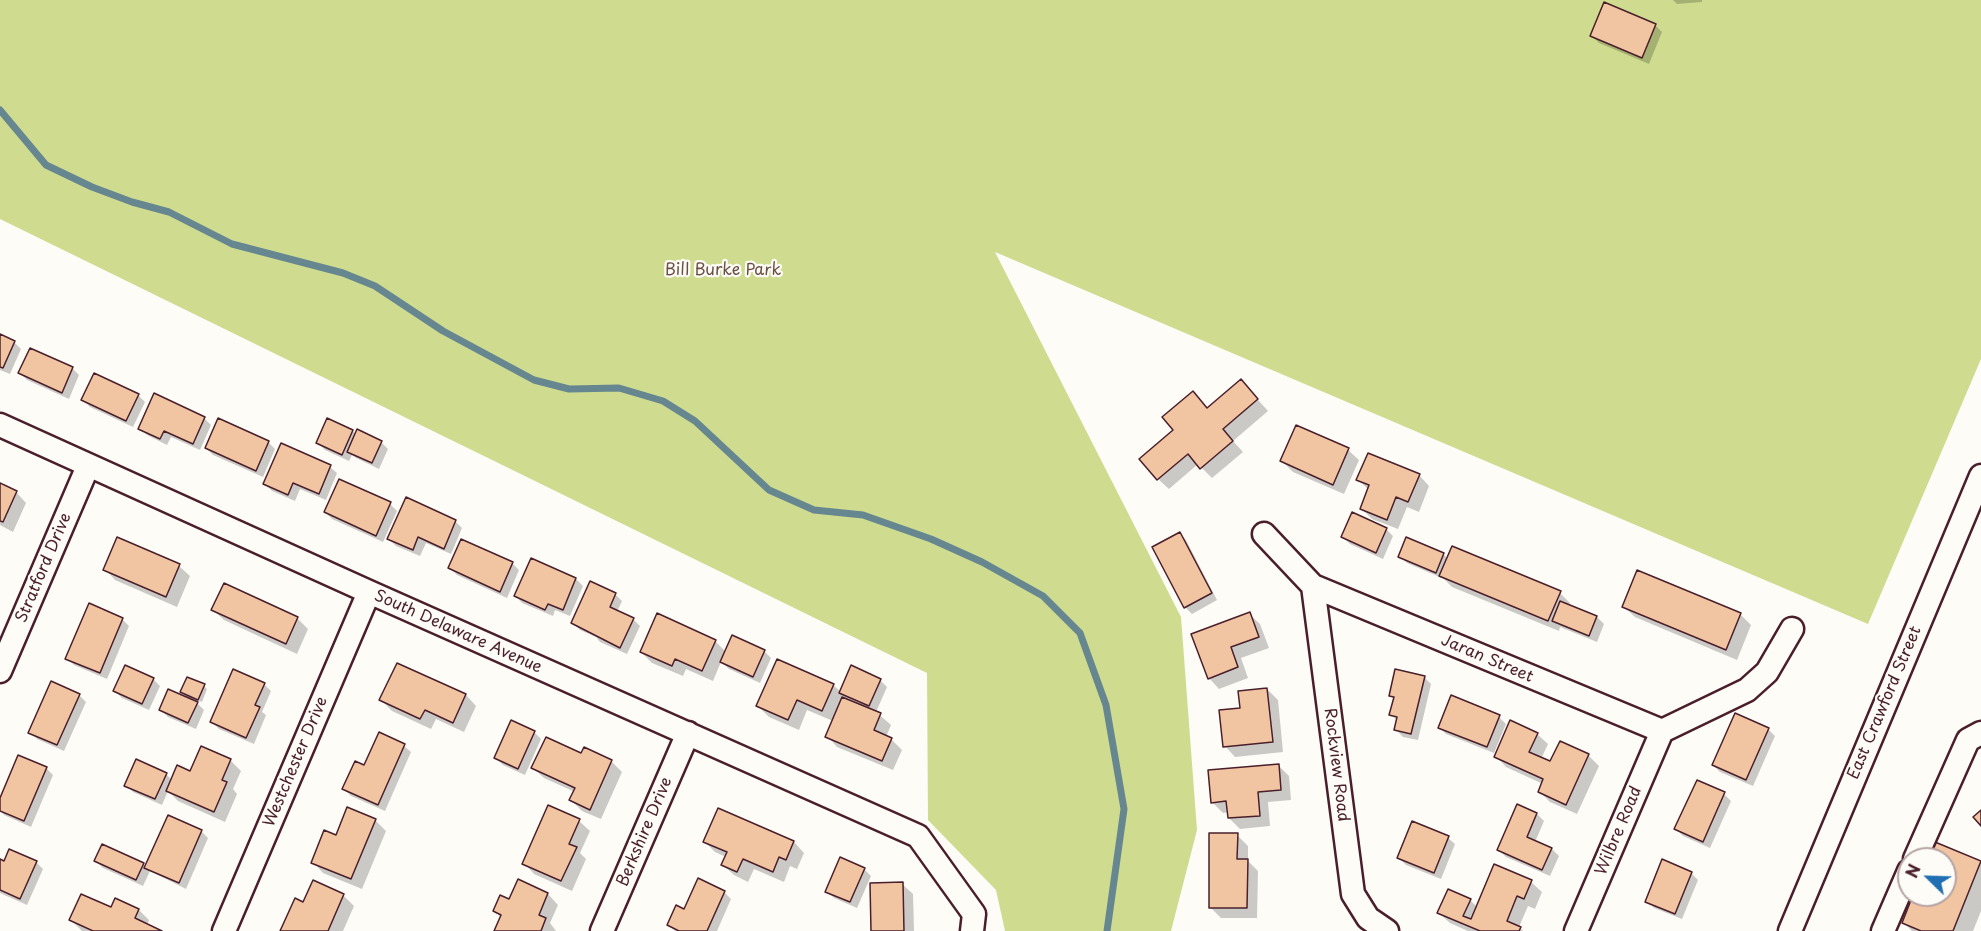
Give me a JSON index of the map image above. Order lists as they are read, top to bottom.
{
  "streets": {
    "street": [
      "Stratford Drive",
      "South Delaware Avenue",
      "Jaran Street",
      "East Crawford Street",
      "Westchester Drive",
      "Rockview Road",
      "Wilbre Road",
      "Berkshire Drive"
    ]
  },
  "crossings": [
    ["Stratford Drive", "South Delaware Avenue"],
    ["South Delaware Avenue", "Westchester Drive"],
    ["South Delaware Avenue", "Berkshire Drive"],
    ["Jaran Street", "Rockview Road"],
    ["Jaran Street", "Wilbre Road"]
  ],
  "parks": ["Bill Burke Park"],
  "north": "top left"
}
